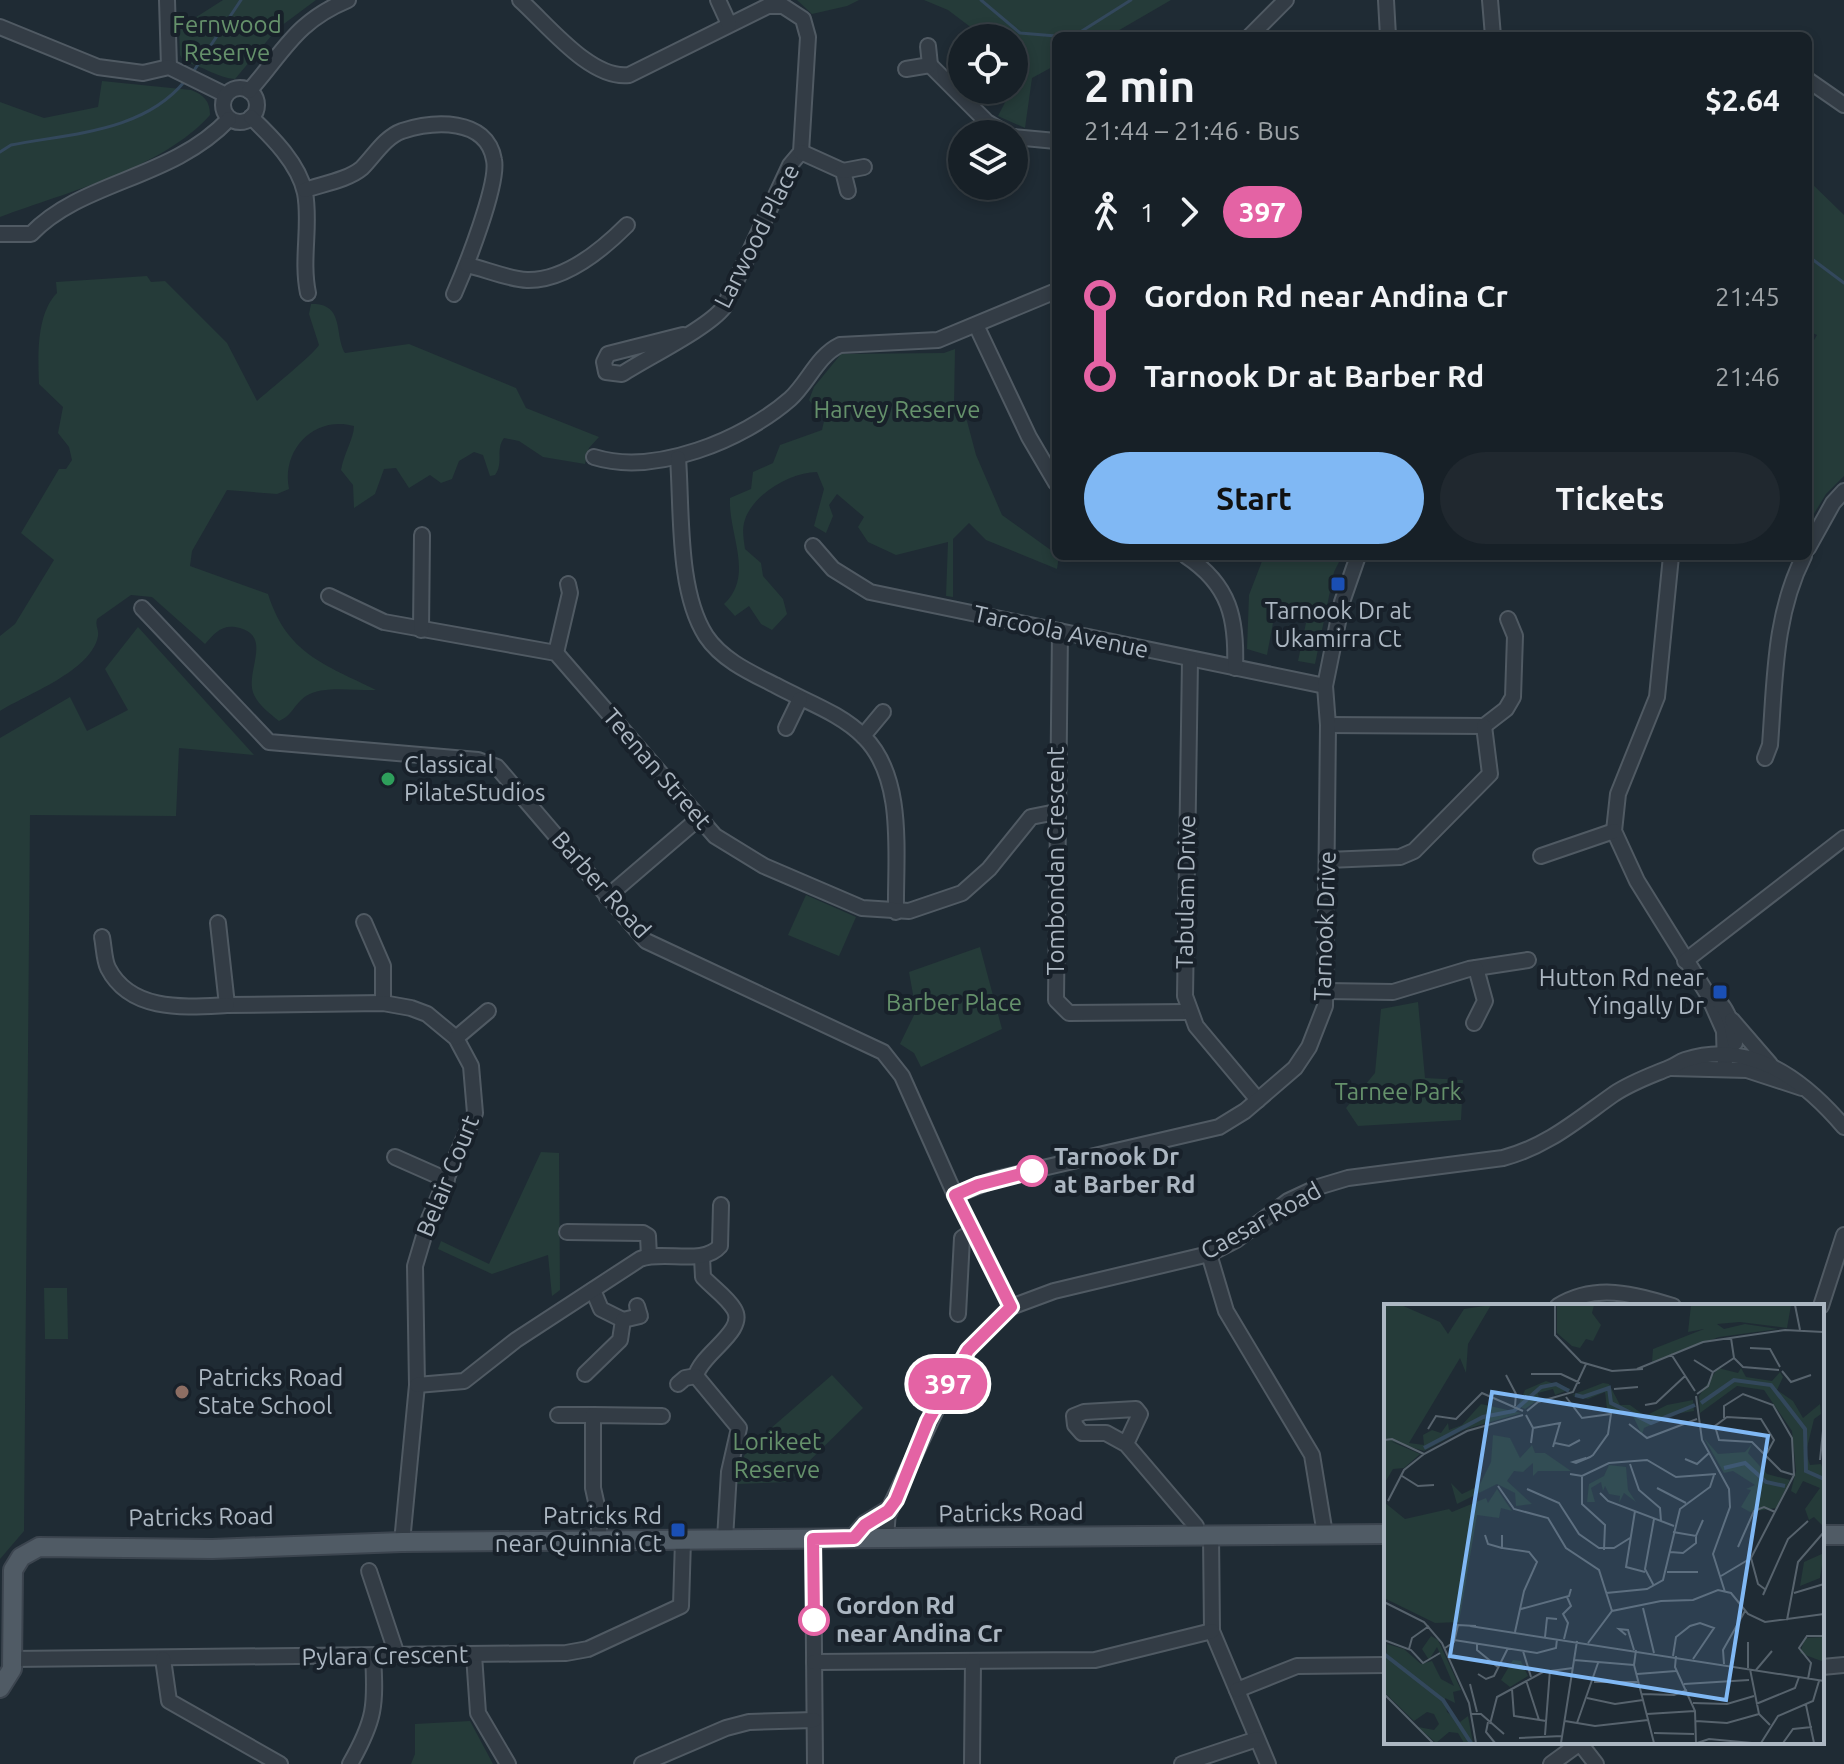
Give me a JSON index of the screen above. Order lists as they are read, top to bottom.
{
  "streets": {
    "main road": ["Patricks Road"],
    "street": [
      "Larwood Place",
      "Tarcoola Avenue",
      "Teenan Street",
      "Tombondan Crescent",
      "Barber Road",
      "Tabulam Drive",
      "Tarnook Drive",
      "Belair Court",
      "Caesar Road",
      "Pylara Crescent"
    ]
  },
  "crossings": [
    ["Tarcoola Avenue", "Tombondan Crescent"],
    ["Tarcoola Avenue", "Tabulam Drive"],
    ["Tarcoola Avenue", "Tarnook Drive"],
    ["Teenan Street", "Tombondan Crescent"],
    ["Tombondan Crescent", "Tabulam Drive"],
    ["Barber Road", "Tarnook Drive"],
    ["Barber Road", "Caesar Road"],
    ["Belair Court", "Patricks Road"],
    ["Caesar Road", "Patricks Road"],
    ["Patricks Road", "Pylara Crescent"]
  ],
  "parks": [
    "Fernwood Reserve",
    "Harvey Reserve",
    "Barber Place",
    "Tarnee Park",
    "Lorikeet Reserve"
  ],
  "places": {
    "transit": ["Tarnook Dr at Ukamirra Ct", "Hutton Rd near Yingally Dr", "Patricks Rd near Quinnia Ct"],
    "other": [
      "Classical PilateStudios",
      "Tarnook Dr at Barber Rd",
      "Patricks Road State School",
      "Gordon Rd near Andina Cr"
    ]
  },
  "lines": ["bus line 397"],
  "page": {
    "on_map": "397",
    "heading": ["2 min", "21:44 – 21:46 · Bus", "$2.64"],
    "legs": ["1", "397"],
    "list": [
      {
        "name": "Gordon Rd near Andina Cr",
        "value": "21:45"
      },
      {
        "name": "Tarnook Dr at Barber Rd",
        "value": "21:46"
      }
    ],
    "buttons": ["Start", "Tickets"]
  }
}
